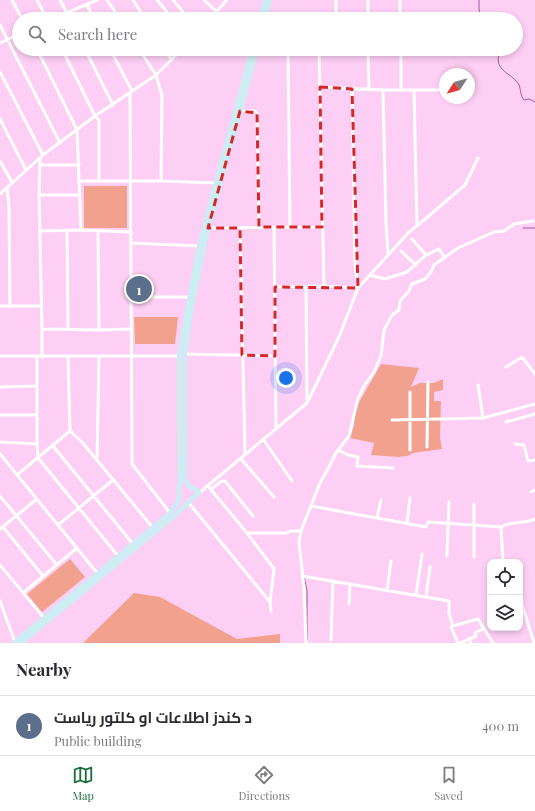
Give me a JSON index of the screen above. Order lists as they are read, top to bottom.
{
  "north": "bottom left",
  "page": {
    "search": "Search here",
    "pins": "1",
    "heading": "Nearby",
    "list": [
      {
        "mark": "1",
        "name": "د کندز اطلاعات او کلتور ریاست",
        "note": "Public building",
        "value": "400 m"
      }
    ],
    "nav": ["Map", "Directions", "Saved"]
  }
}
